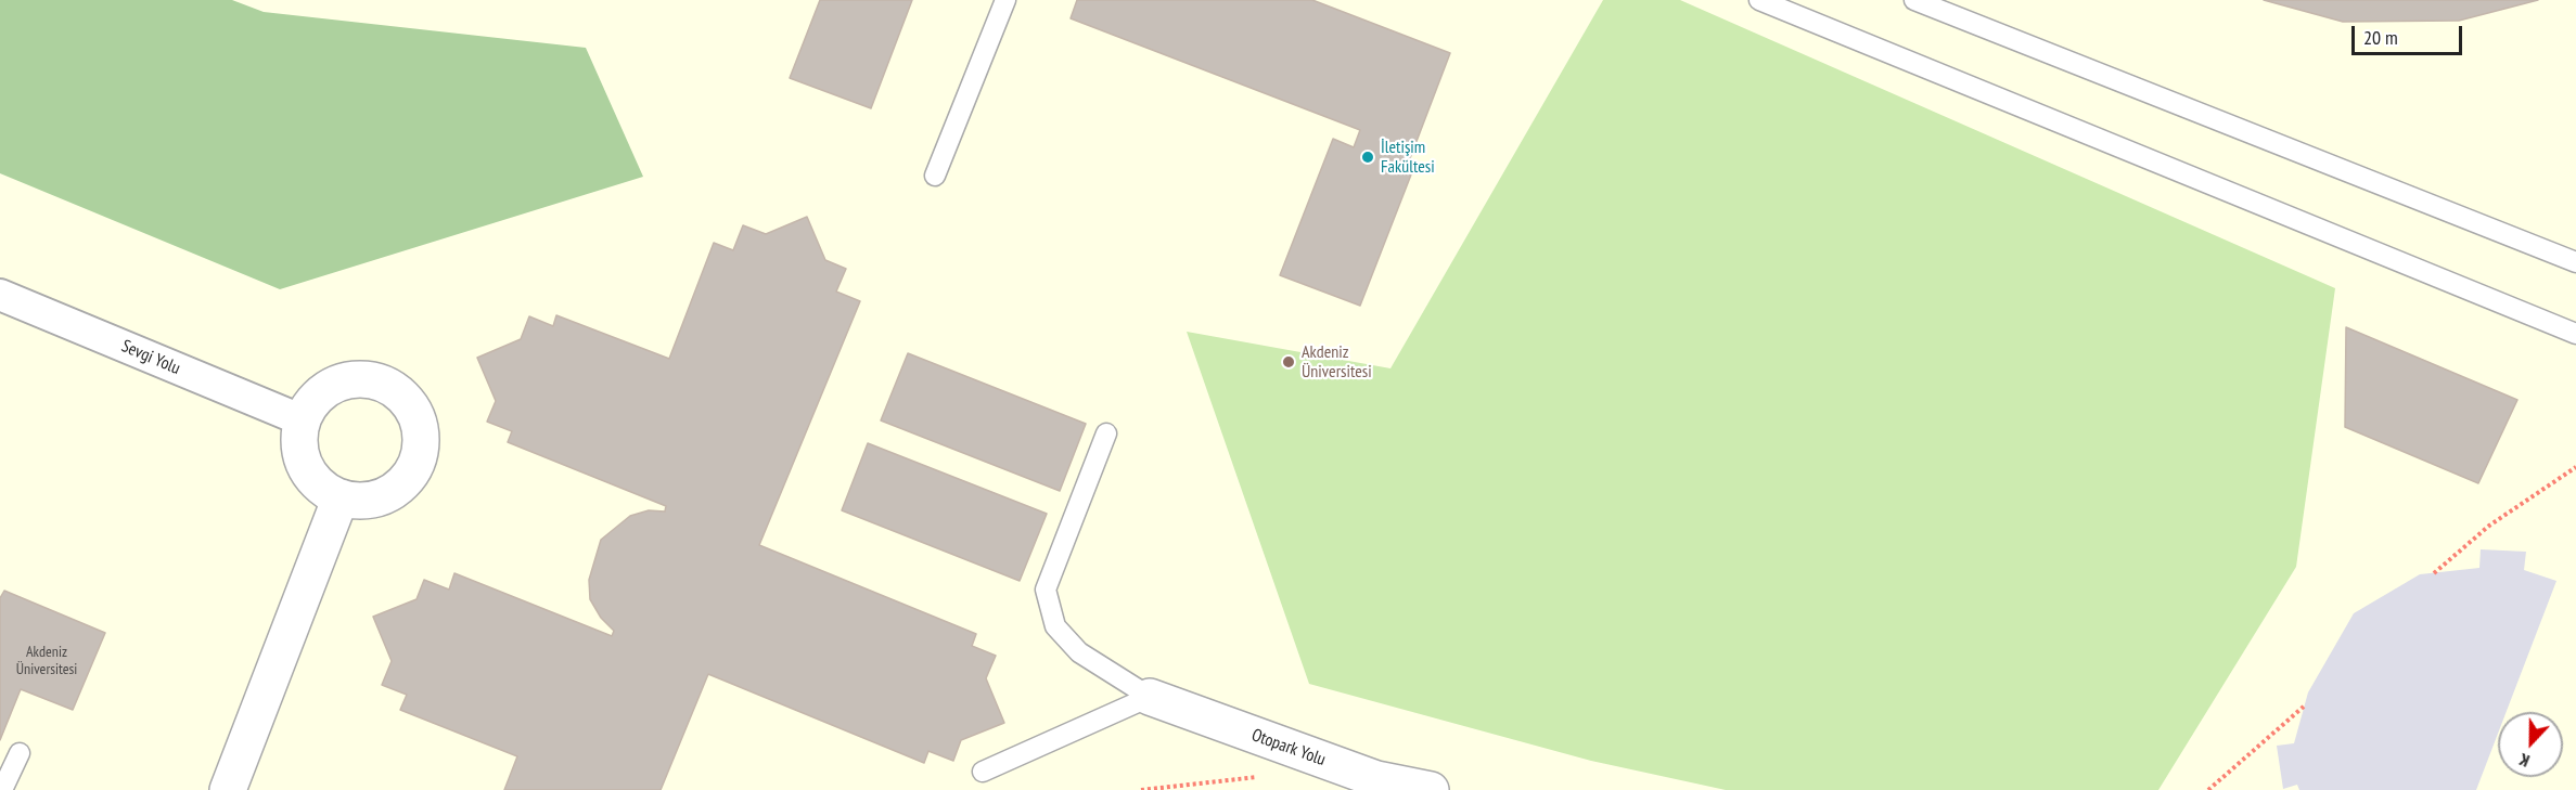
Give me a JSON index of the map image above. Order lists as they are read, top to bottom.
{
  "streets": {
    "street": ["Sevgi Yolu", "Otopark Yolu"]
  },
  "places": ["İletişim Fakültesi", "Akdeniz Üniversitesi"],
  "house_numbers": ["Akdeniz Üniversitesi"],
  "scale_bar": "20 m",
  "north": "bottom"
}
